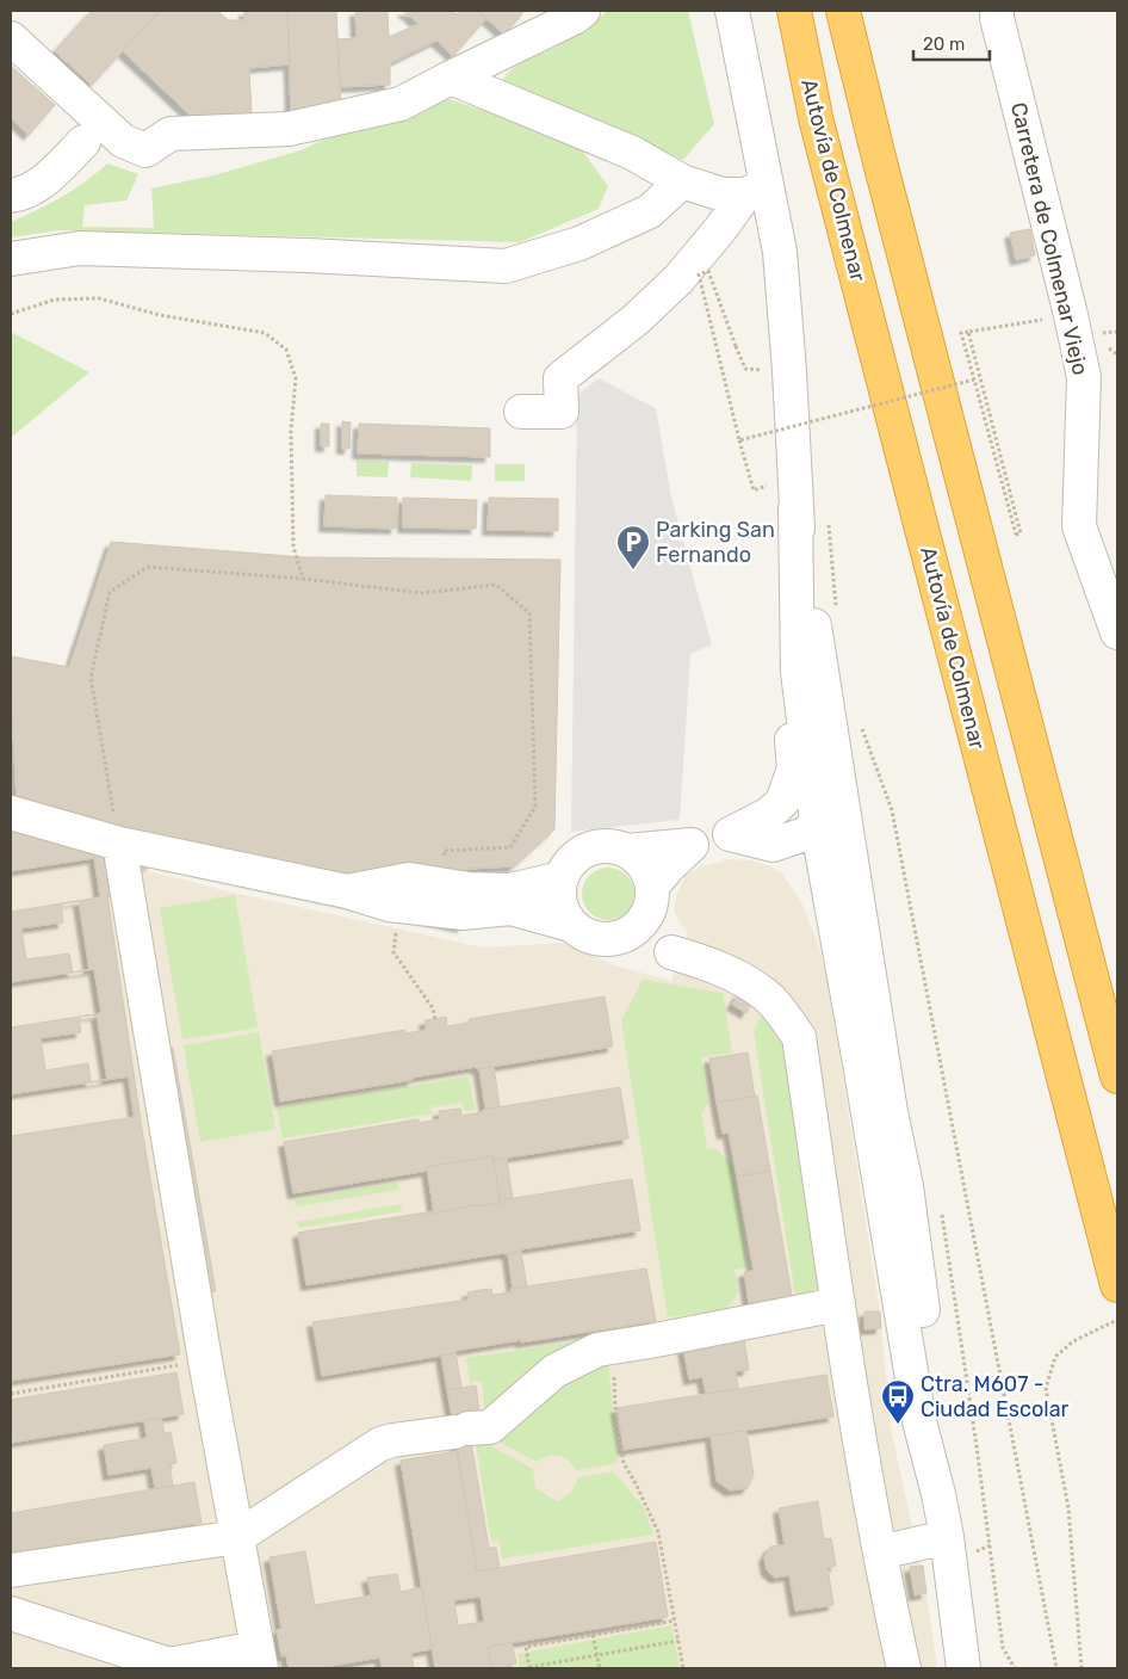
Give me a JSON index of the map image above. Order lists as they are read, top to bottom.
{
  "streets": {
    "highway": ["Autovía de Colmenar"],
    "street": ["Carretera de Colmenar Viejo"]
  },
  "places": {
    "parking": ["Parking San Fernando"],
    "bus stop": ["Ctra. M607 - Ciudad Escolar"]
  },
  "scale_bar": "20 m"
}
